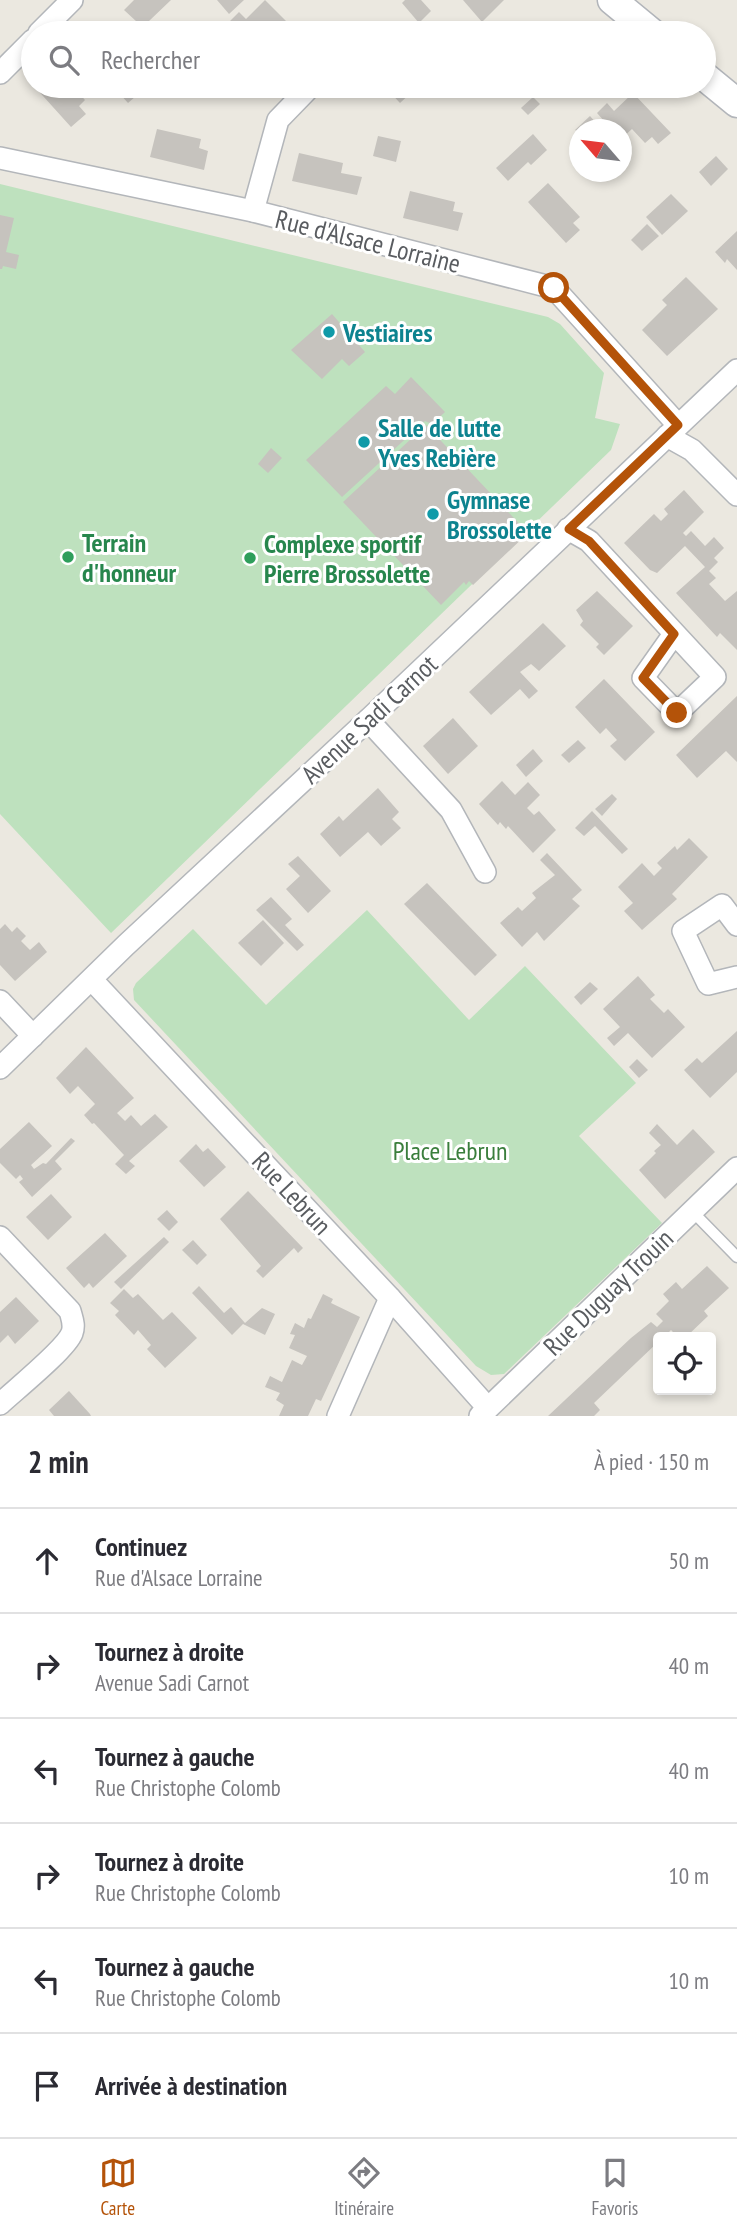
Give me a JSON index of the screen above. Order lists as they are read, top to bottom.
{
  "streets": {
    "street": [
      "Rue d'Alsace Lorraine",
      "Avenue Sadi Carnot",
      "Rue Lebrun",
      "Rue Duguay Trouin"
    ]
  },
  "crossings": [
    ["Rue d'Alsace Lorraine", "Avenue Sadi Carnot"],
    ["Avenue Sadi Carnot", "Rue Lebrun"],
    ["Rue Lebrun", "Rue Duguay Trouin"]
  ],
  "parks": ["Place Lebrun"],
  "places": [
    "Vestiaires",
    "Salle de lutte Yves Rebière",
    "Gymnase Brossolette",
    "Terrain d'honneur",
    "Complexe sportif Pierre Brossolette"
  ],
  "north": "top left",
  "page": {
    "search": "Rechercher",
    "heading": ["2 min", "À pied · 150 m"],
    "list": [
      ["Continuez", "Rue d'Alsace Lorraine", "50 m"],
      ["Tournez à droite", "Avenue Sadi Carnot", "40 m"],
      ["Tournez à gauche", "Rue Christophe Colomb", "40 m"],
      ["Tournez à droite", "Rue Christophe Colomb", "10 m"],
      ["Tournez à gauche", "Rue Christophe Colomb", "10 m"],
      "Arrivée à destination"
    ],
    "nav": ["Carte", "Itinéraire", "Favoris"]
  }
}
